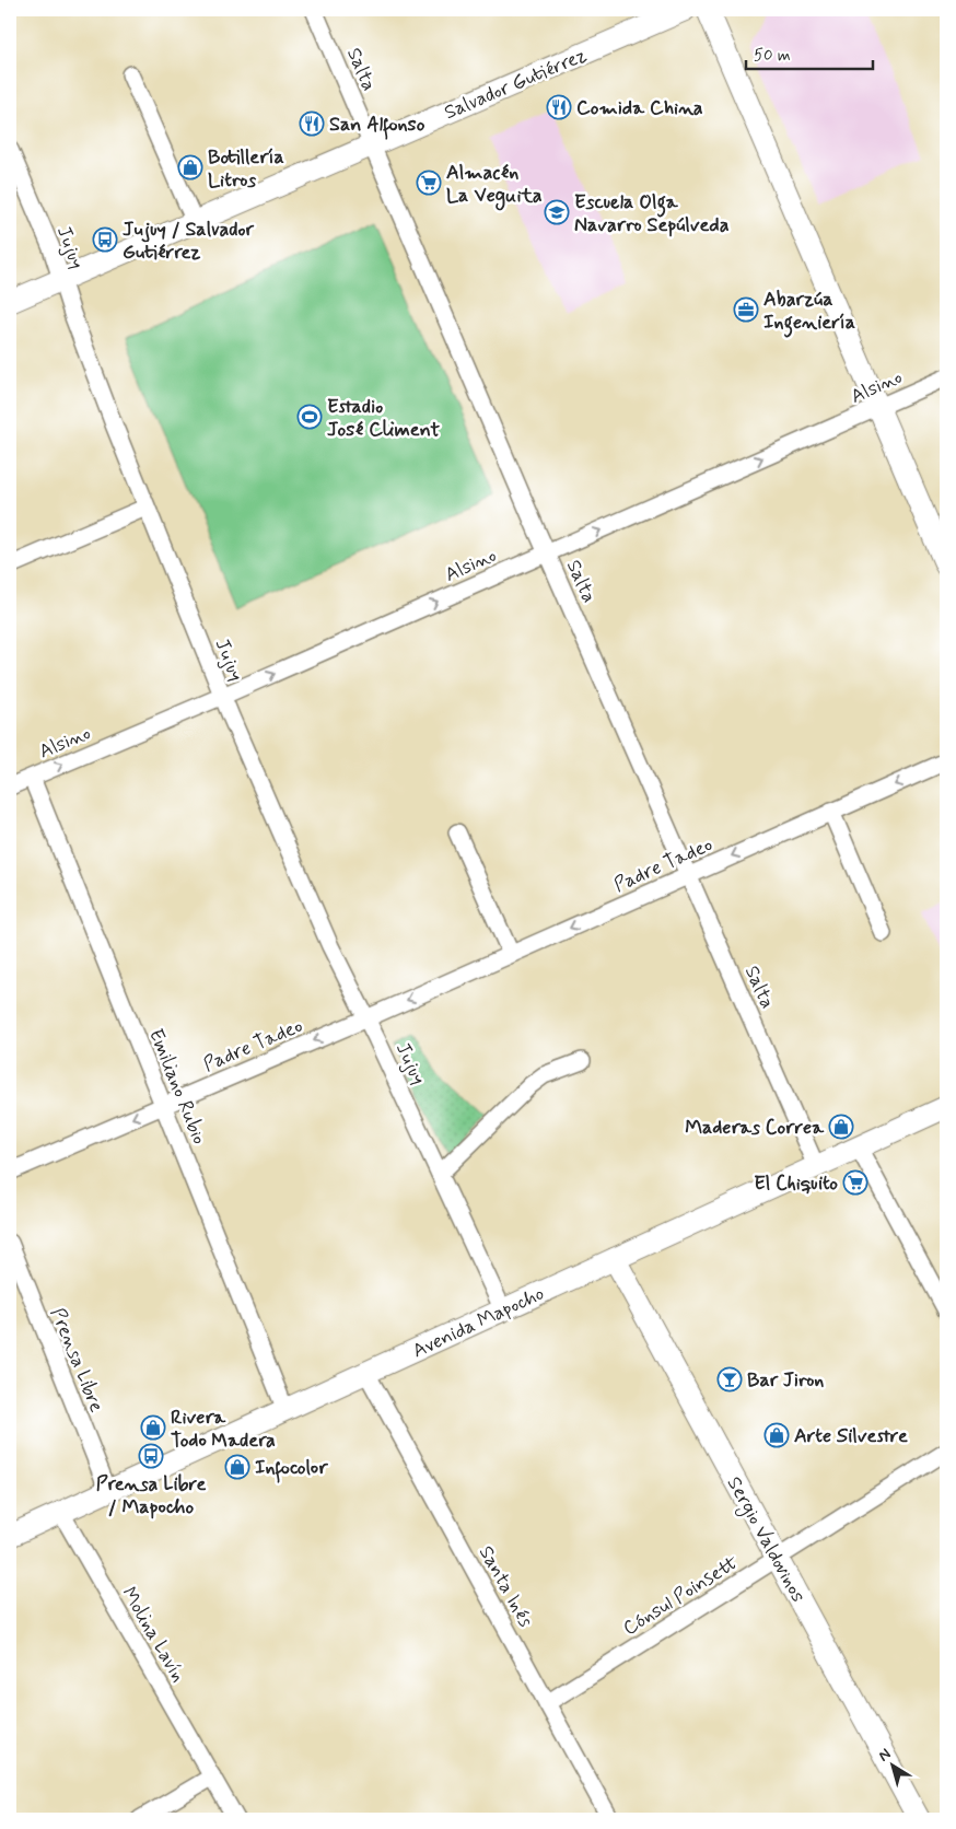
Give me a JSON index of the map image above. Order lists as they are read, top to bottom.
{
  "streets": {
    "main road": ["Salvador Gutiérrez", "Avenida Mapocho", "Sergio Valdovinos"],
    "street": [
      "Salta",
      "Jujuy",
      "Alsino",
      "Padre Tadeo",
      "Emiliano Rubio",
      "Prensa Libre",
      "Santa Inés",
      "Cónsul Poinsett",
      "Molina Lavín"
    ]
  },
  "crossings": [
    ["Salta", "Salvador Gutiérrez"],
    ["Salta", "Alsino"],
    ["Salta", "Padre Tadeo"],
    ["Salta", "Avenida Mapocho"],
    ["Salvador Gutiérrez", "Jujuy"],
    ["Jujuy", "Alsino"],
    ["Jujuy", "Padre Tadeo"],
    ["Jujuy", "Avenida Mapocho"],
    ["Alsino", "Emiliano Rubio"],
    ["Padre Tadeo", "Emiliano Rubio"],
    ["Emiliano Rubio", "Avenida Mapocho"],
    ["Avenida Mapocho", "Prensa Libre"],
    ["Avenida Mapocho", "Sergio Valdovinos"],
    ["Avenida Mapocho", "Santa Inés"],
    ["Avenida Mapocho", "Molina Lavín"],
    ["Sergio Valdovinos", "Cónsul Poinsett"],
    ["Santa Inés", "Cónsul Poinsett"]
  ],
  "one_way": ["Alsino", "Padre Tadeo"],
  "places": {
    "restaurant": ["Comida China", "San Alfonso"],
    "shop": [
      "Botillería Litros",
      "Maderas Correa",
      "Rivera Todo Madera",
      "Arte Silvestre",
      "Infocolor"
    ],
    "supermarket": ["Almacén La Veguita", "El Chiquito"],
    "school or university": ["Escuela Olga Navarro Sepúlveda"],
    "bus stop": ["Jujuy / Salvador Gutiérrez", "Prensa Libre / Mapocho"],
    "office": ["Abarzúa Ingeniería"],
    "sports": ["Estadio José Climent"],
    "bar": ["Bar Jiron"]
  },
  "scale_bar": "50 m",
  "north": "top left"
}
